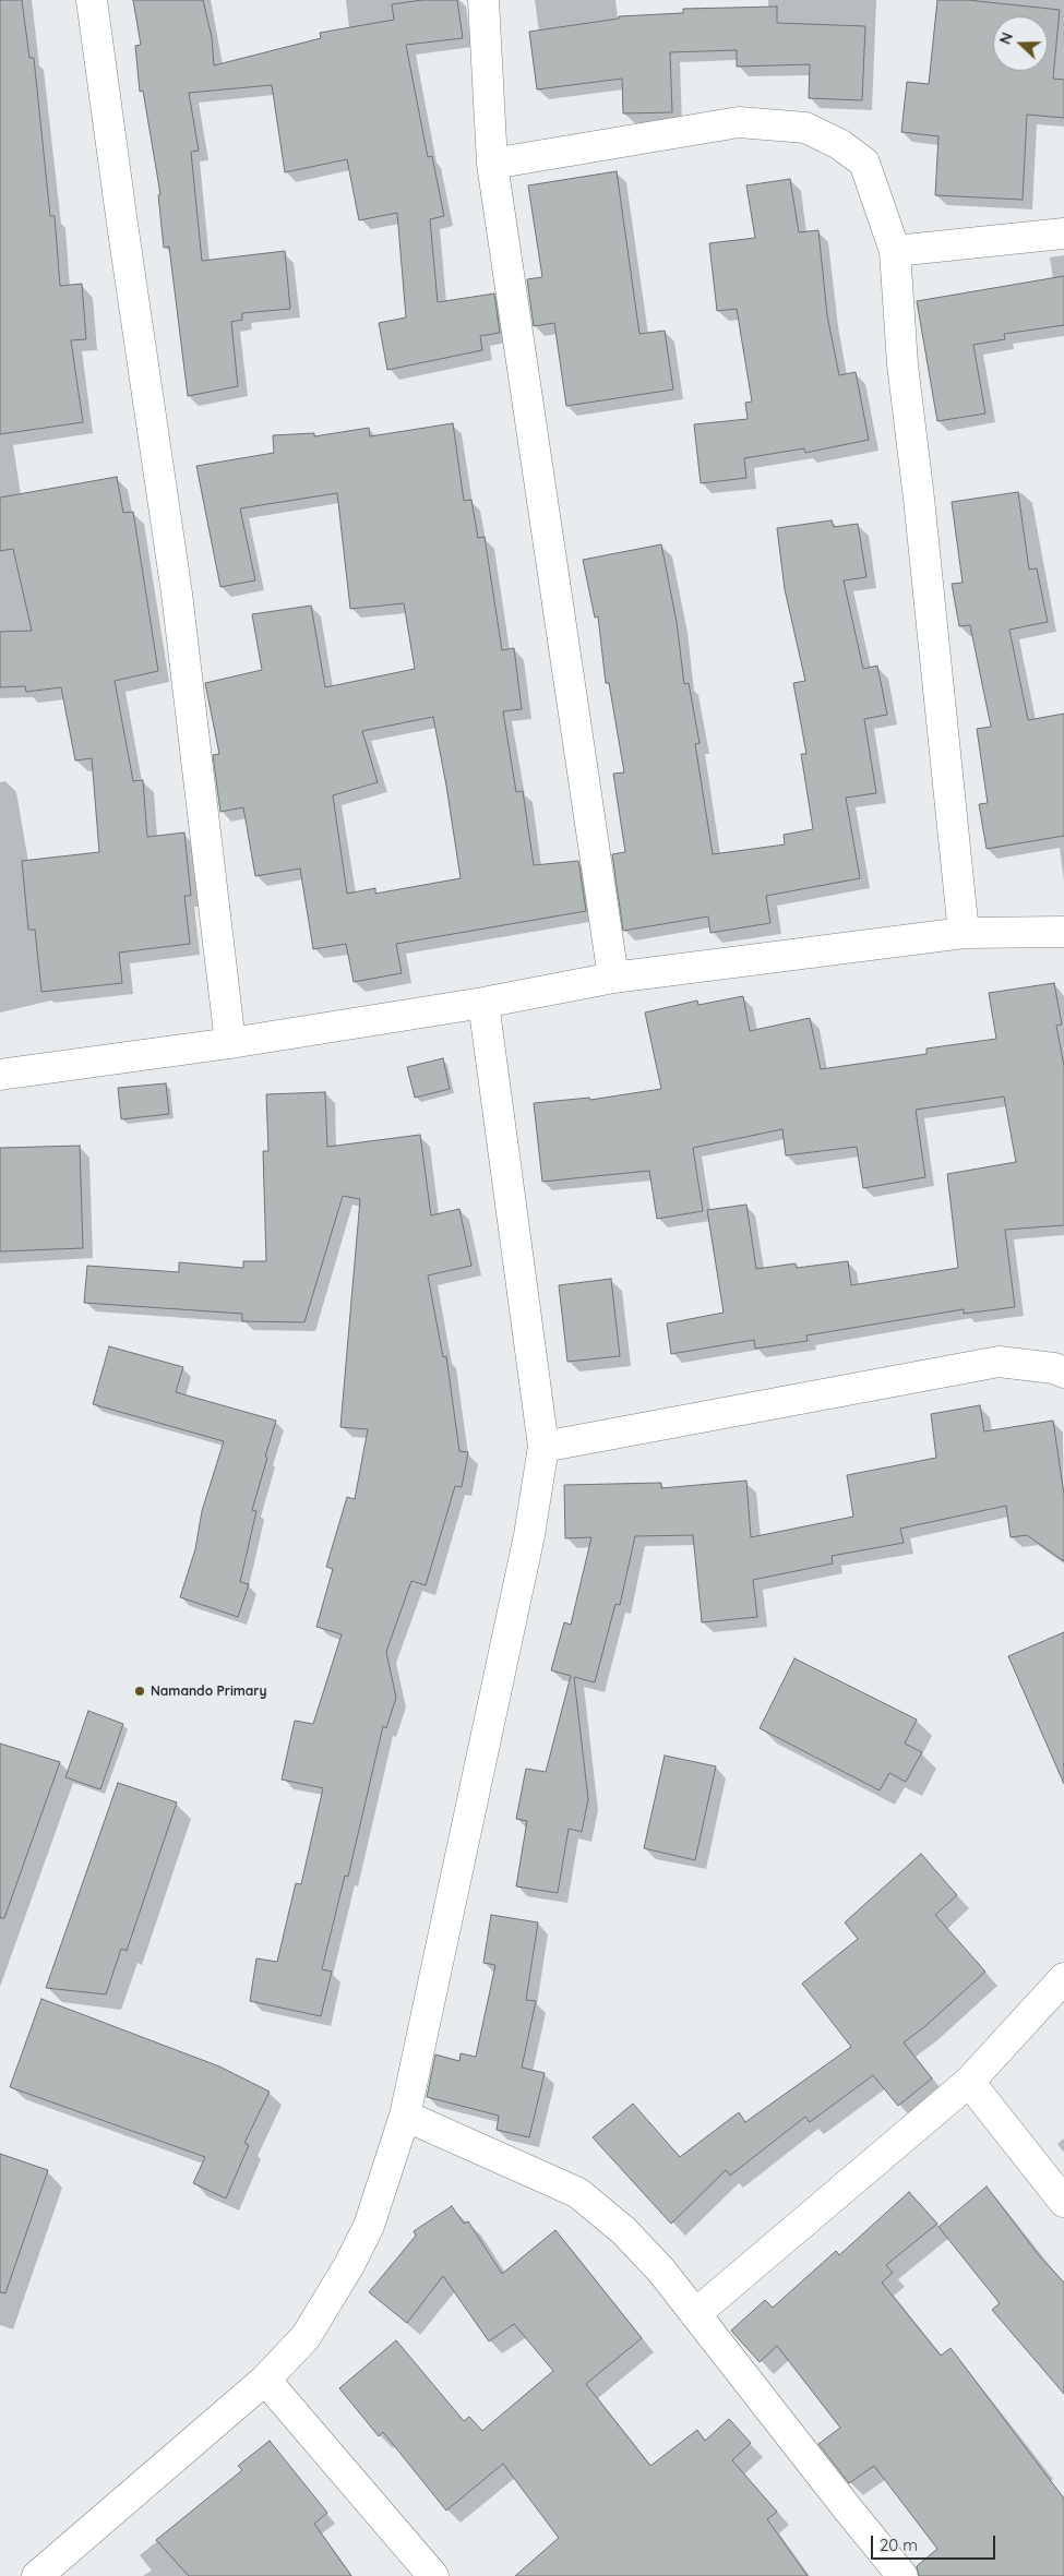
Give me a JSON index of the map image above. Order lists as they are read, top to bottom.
{
  "places": ["Namando Primary"],
  "scale_bar": "20 m",
  "north": "left"
}
